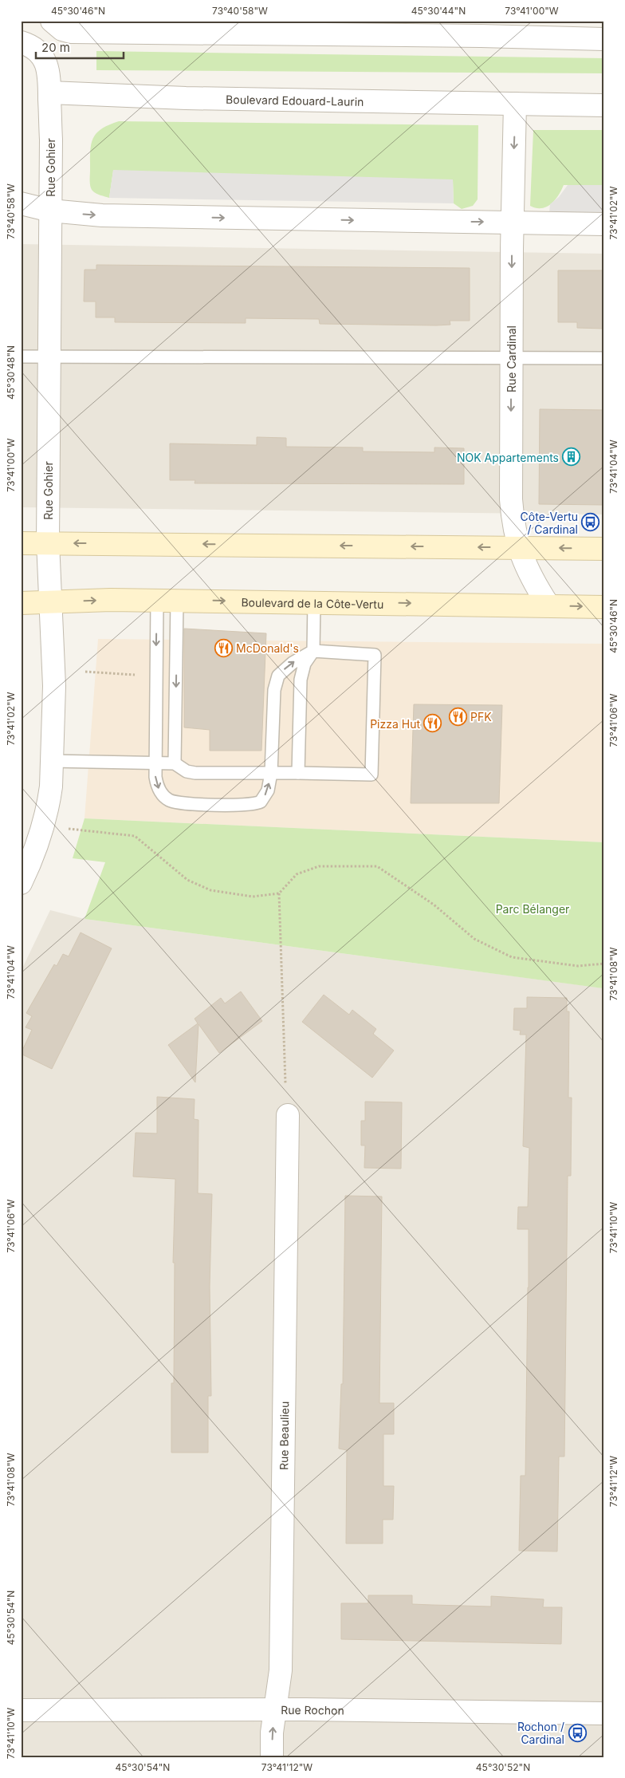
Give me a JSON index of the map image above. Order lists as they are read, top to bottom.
{
  "streets": {
    "main road": ["Boulevard de la Côte-Vertu"],
    "street": [
      "Boulevard Edouard-Laurin",
      "Rue Gohier",
      "Rue Cardinal",
      "Rue Beaulieu",
      "Rue Rochon"
    ]
  },
  "crossings": [
    ["Boulevard Edouard-Laurin", "Rue Gohier"],
    ["Boulevard Edouard-Laurin", "Rue Cardinal"],
    ["Rue Gohier", "Boulevard de la Côte-Vertu"],
    ["Rue Cardinal", "Boulevard de la Côte-Vertu"],
    ["Rue Beaulieu", "Rue Rochon"]
  ],
  "one_way": ["Rue Cardinal"],
  "parks": ["Parc Bélanger"],
  "places": {
    "building": ["NOK Appartements"],
    "bus stop": ["Côte-Vertu / Cardinal", "Rochon / Cardinal"],
    "restaurant": ["McDonald's", "PFK", "Pizza Hut"]
  },
  "scale_bar": "20 m",
  "coordinates": [
    "45°30'46\"N",
    "73°40'58\"W",
    "45°30'44\"N",
    "73°41'00\"W",
    "73°41'02\"W",
    "45°30'48\"N",
    "73°41'04\"W",
    "73°41'06\"W",
    "73°41'08\"W",
    "73°41'10\"W",
    "73°41'12\"W",
    "45°30'54\"N",
    "45°30'52\"N"
  ]
}
